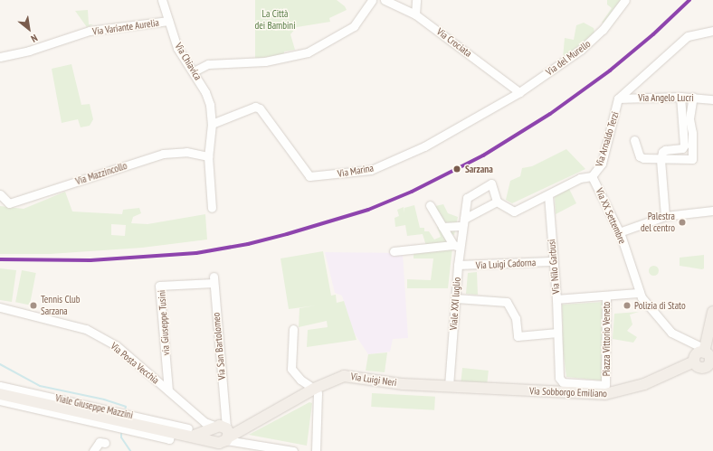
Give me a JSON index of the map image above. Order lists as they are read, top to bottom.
{
  "streets": {
    "main road": ["Via Luigi Neri", "Via Sobborgo Emiliano", "Viale Giuseppe Mazzini"],
    "street": [
      "Via Variante Aurelia",
      "Via Crociata",
      "Via del Murello",
      "Via Chiavica",
      "Via Angelo Lucri",
      "Via Arnaldo Terzi",
      "Via Marina",
      "Via Mazzincollo",
      "Via XX Settembre",
      "Via Luigi Cadorna",
      "Via Nilo Garbusi",
      "Viale XXI luglio",
      "via Giuseppe Tusini",
      "Piazza Vittorio Veneto",
      "Via San Bartolomeo",
      "Via Posta Vecchia"
    ]
  },
  "crossings": [
    ["Via Variante Aurelia", "Via Chiavica"],
    ["Via Crociata", "Via del Murello"],
    ["Via Crociata", "Via Marina"],
    ["Via del Murello", "Via Marina"],
    ["Via Chiavica", "Via Marina"],
    ["Via Angelo Lucri", "Via Arnaldo Terzi"],
    ["Via Arnaldo Terzi", "Via XX Settembre"],
    ["Via XX Settembre", "Via Nilo Garbusi"],
    ["Via XX Settembre", "Viale XXI luglio"],
    ["Via XX Settembre", "Via Sobborgo Emiliano"],
    ["Via Luigi Cadorna", "Via Nilo Garbusi"],
    ["Via Luigi Cadorna", "Viale XXI luglio"],
    ["Via Nilo Garbusi", "Piazza Vittorio Veneto"],
    ["Viale XXI luglio", "Via Sobborgo Emiliano"],
    ["via Giuseppe Tusini", "Via San Bartolomeo"],
    ["via Giuseppe Tusini", "Via Posta Vecchia"],
    ["Via San Bartolomeo", "Via Posta Vecchia"],
    ["Via San Bartolomeo", "Via Luigi Neri"],
    ["Via San Bartolomeo", "Viale Giuseppe Mazzini"],
    ["Via Posta Vecchia", "Via Luigi Neri"],
    ["Via Posta Vecchia", "Viale Giuseppe Mazzini"],
    ["Via Luigi Neri", "Via Sobborgo Emiliano"],
    ["Via Luigi Neri", "Viale Giuseppe Mazzini"]
  ],
  "parks": ["La Città dei Bambini"],
  "places": [
    "Sarzana",
    "Palestra del centro",
    "Tennis Club Sarzana",
    "Polizia di Stato"
  ],
  "north": "bottom right"
}
